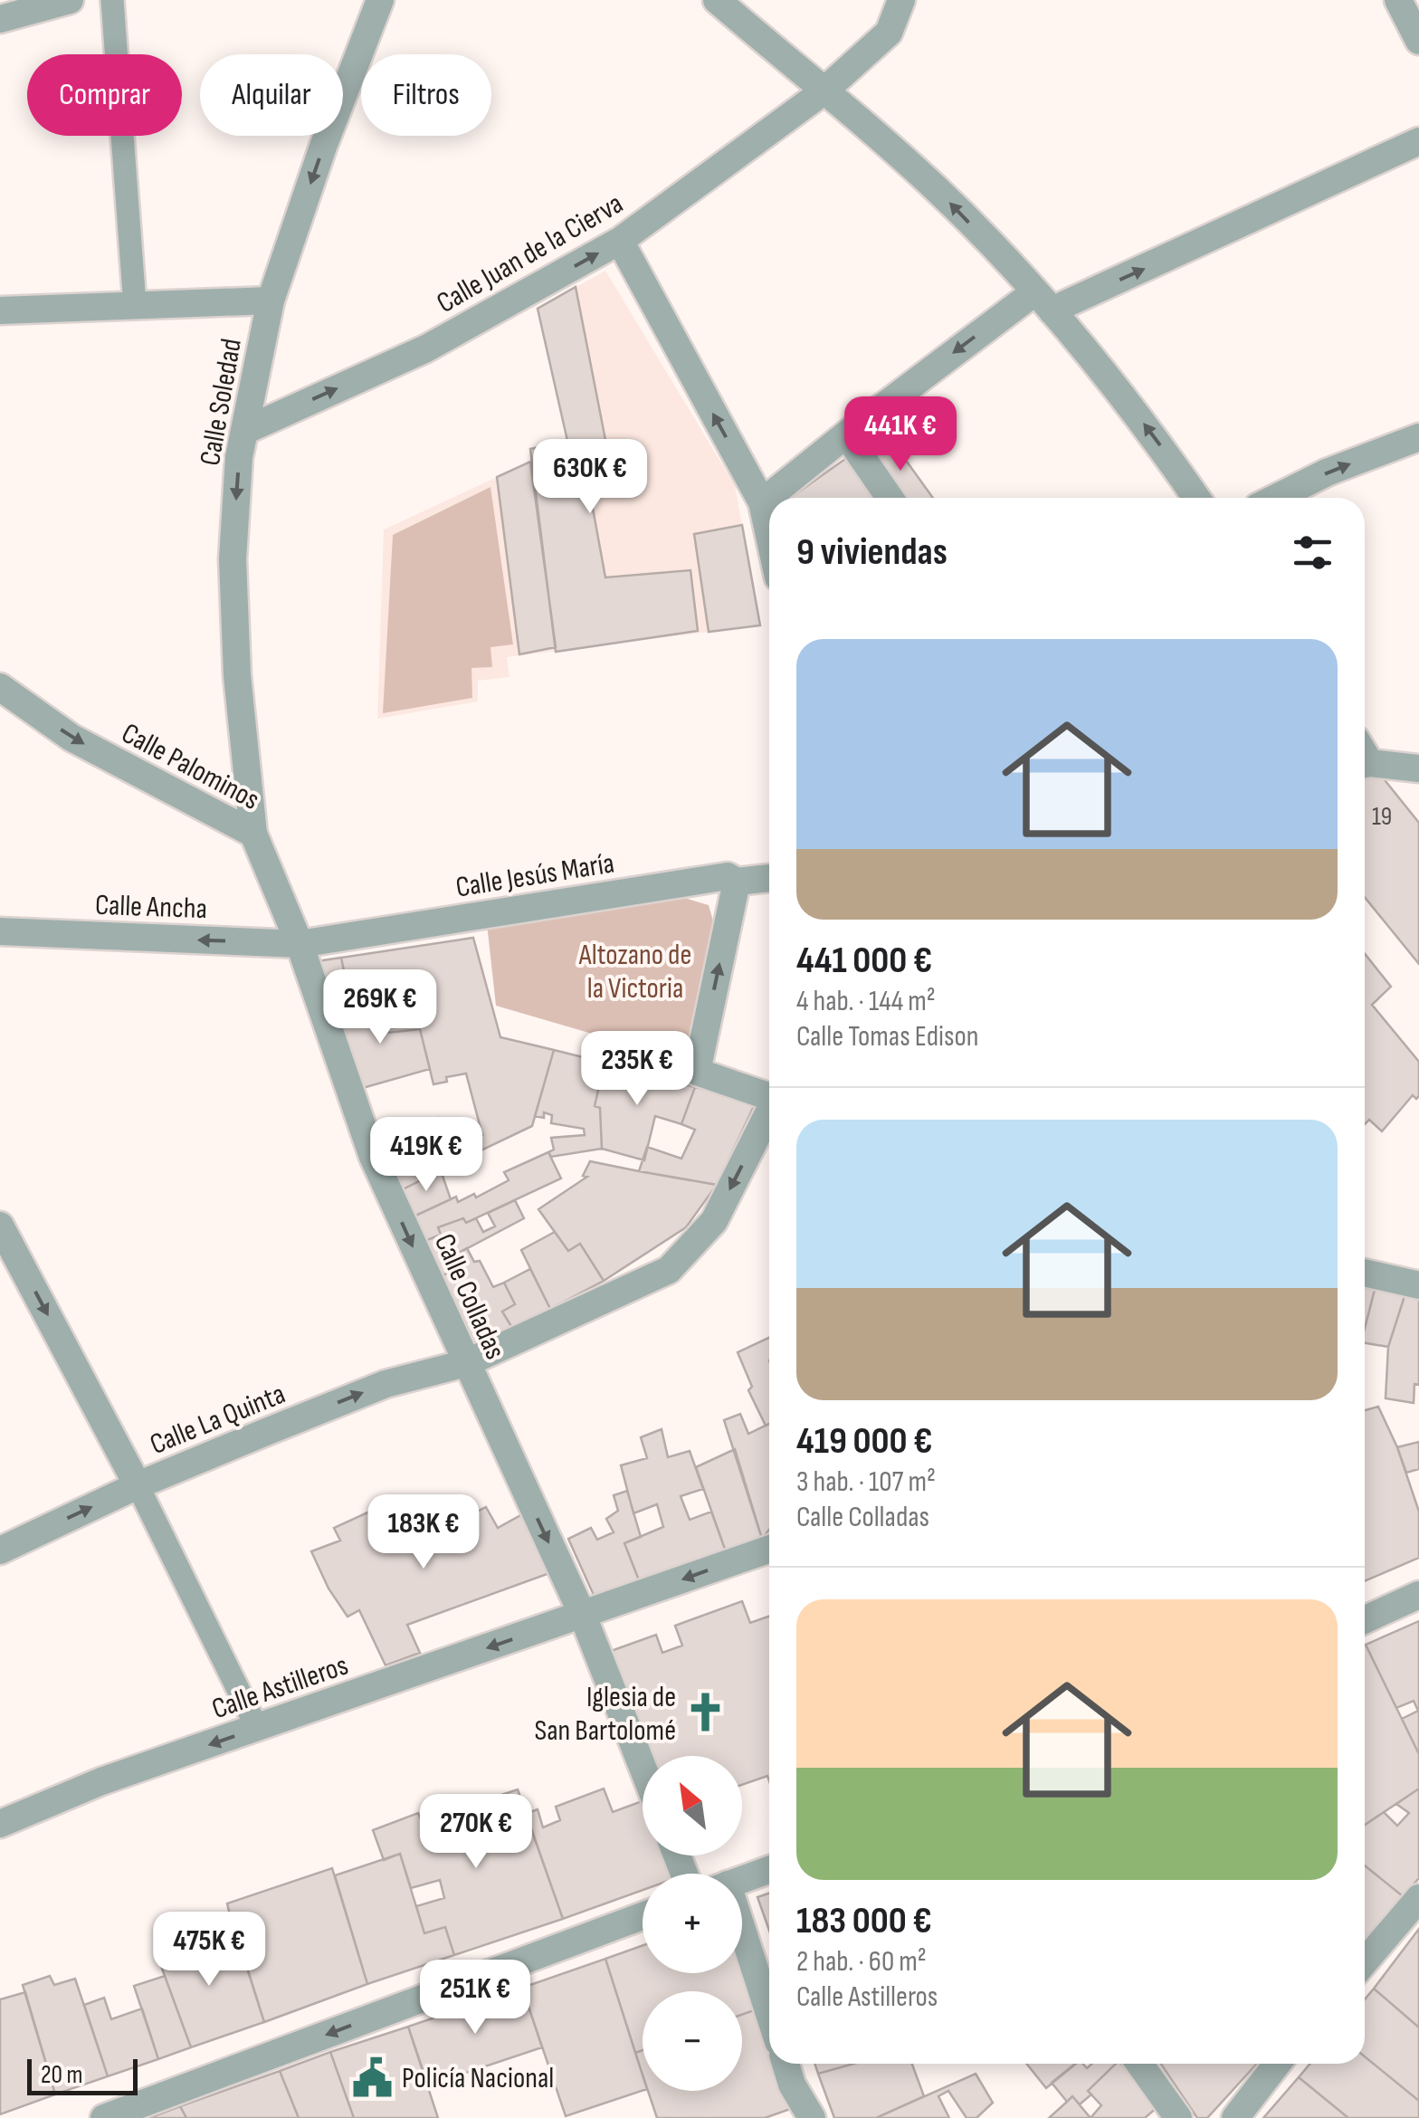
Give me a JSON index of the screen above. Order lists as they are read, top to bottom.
{
  "streets": {
    "street": [
      "Calle Juan de la Cierva",
      "Calle Soledad",
      "Calle Palominos",
      "Calle Jesús María",
      "Calle Ancha",
      "Calle Colladas",
      "Calle La Quinta",
      "Calle Astilleros"
    ]
  },
  "crossings": [
    ["Calle Juan de la Cierva", "Calle Soledad"],
    ["Calle Soledad", "Calle Palominos"],
    ["Calle Palominos", "Calle Jesús María"],
    ["Calle Palominos", "Calle Ancha"],
    ["Calle Palominos", "Calle Colladas"],
    ["Calle Jesús María", "Calle Ancha"],
    ["Calle Jesús María", "Calle Colladas"],
    ["Calle Ancha", "Calle Colladas"],
    ["Calle Colladas", "Calle La Quinta"],
    ["Calle Colladas", "Calle Astilleros"]
  ],
  "one_way": [
    "Calle Juan de la Cierva",
    "Calle Palominos",
    "Calle Ancha",
    "Calle Colladas",
    "Calle Astilleros"
  ],
  "parks": ["Altozano de la Victoria"],
  "places": {
    "church": ["Iglesia de San Bartolomé"],
    "public building": ["Policía Nacional"]
  },
  "house_numbers": ["19"],
  "scale_bar": "20 m",
  "north": "top left",
  "page": {
    "chip": ["Comprar", "Alquilar", "Filtros"],
    "price": [
      "441K €",
      "630K €",
      "269K €",
      "235K €",
      "419K €",
      "183K €",
      "270K €",
      "475K €",
      "251K €"
    ],
    "heading": "9 viviendas",
    "list": [
      {
        "name": "441 000 €",
        "note": "4 hab. · 144 m² · Calle Tomas Edison"
      },
      {
        "name": "419 000 €",
        "note": "3 hab. · 107 m² · Calle Colladas"
      },
      {
        "name": "183 000 €",
        "note": "2 hab. · 60 m² · Calle Astilleros"
      }
    ],
    "map_buttons": ["+", "−"],
    "scale": "20 m"
  }
}
